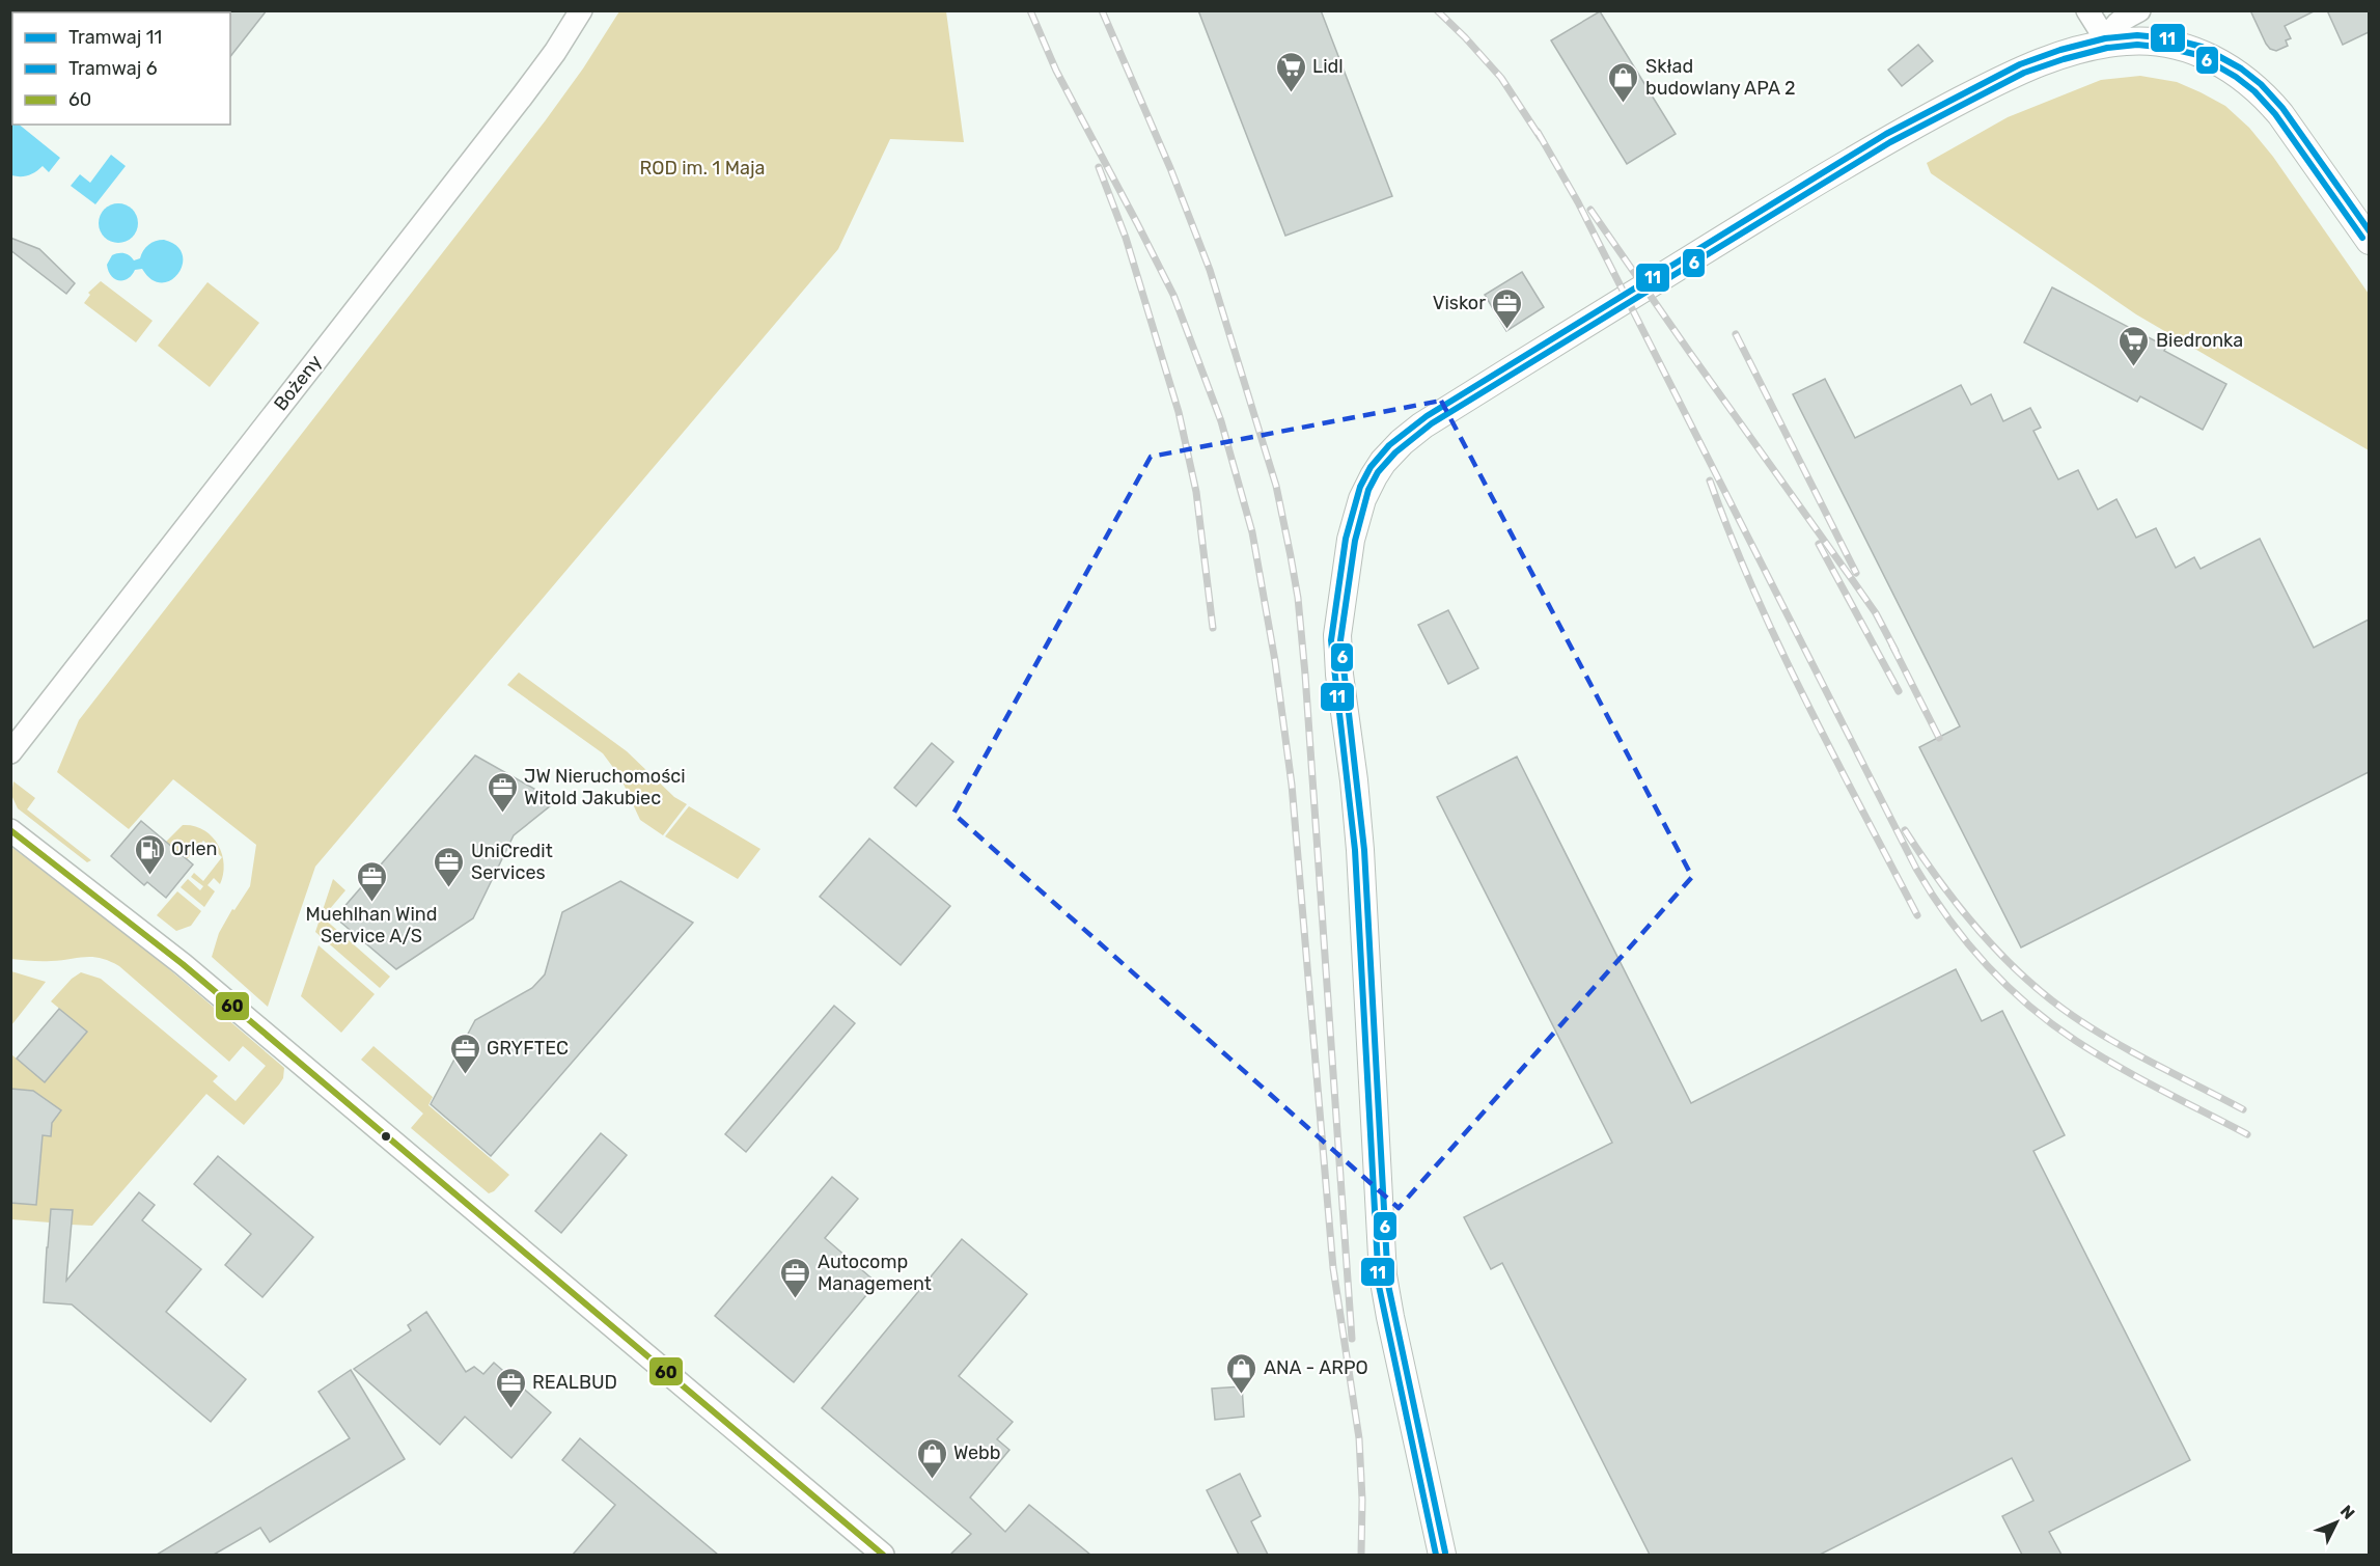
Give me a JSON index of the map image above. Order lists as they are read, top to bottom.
{
  "streets": {
    "street": ["Bożeny"]
  },
  "parks": ["ROD im. 1 Maja"],
  "places": {
    "supermarket": ["Lidl", "Biedronka"],
    "shop": ["Skład budowlany APA 2", "ANA - ARPO", "Webb"],
    "office": [
      "Viskor",
      "JW Nieruchomości Witold Jakubiec",
      "UniCredit Services",
      "Muehlhan Wind Service A/S",
      "GRYFTEC",
      "Autocomp Management",
      "REALBUD"
    ],
    "fuel station": ["Orlen"]
  },
  "lines": ["tram line 11", "tram line 6", "transit line 60"],
  "legend": ["Tramwaj 11", "Tramwaj 6", "60"],
  "north": "top right"
}
